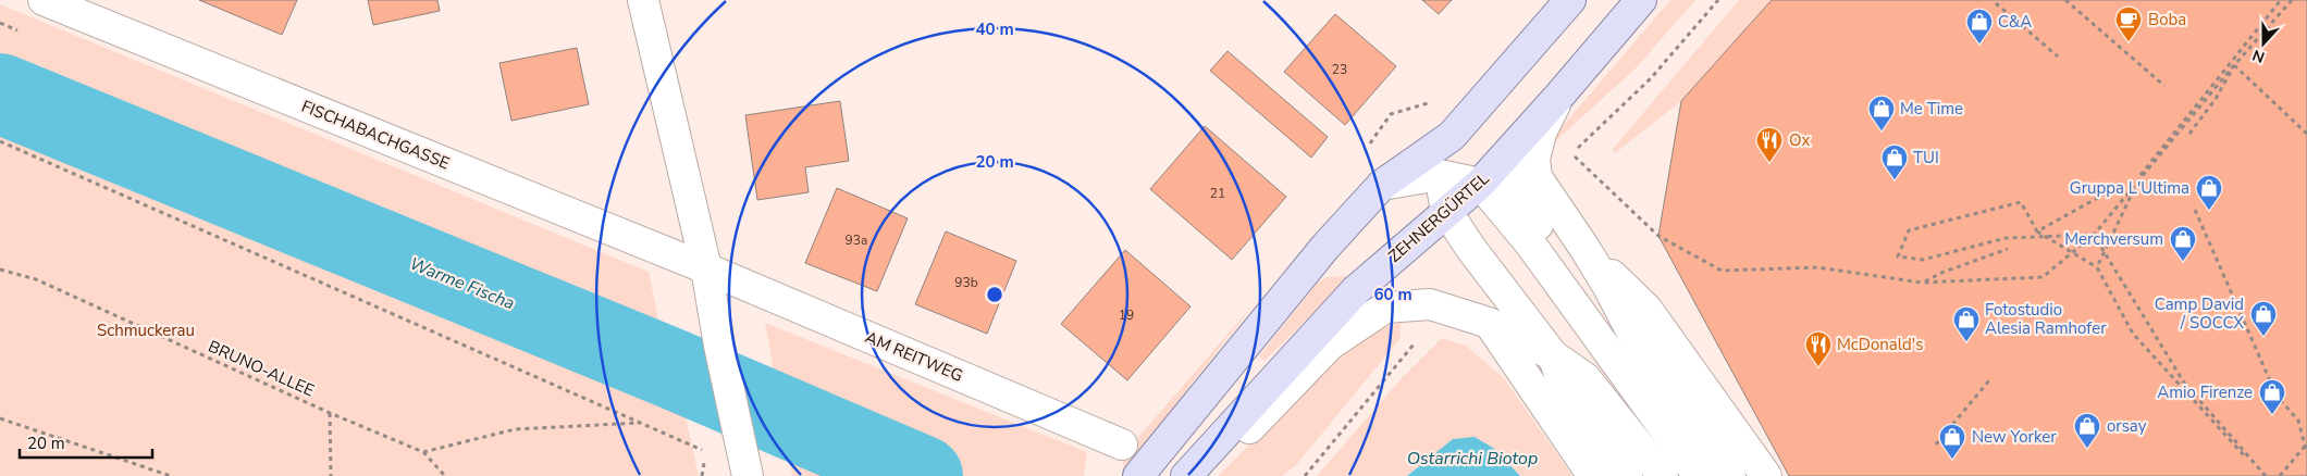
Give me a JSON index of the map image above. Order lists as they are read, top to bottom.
{
  "streets": {
    "main road": ["ZEHNERGÜRTEL"],
    "street": ["FISCHABACHGASSE", "AM REITWEG"],
    "path": ["BRUNO-ALLEE"]
  },
  "crossings": [
    ["FISCHABACHGASSE", "AM REITWEG"]
  ],
  "water": ["Warme Fischa", "Ostarrichi Biotop"],
  "parks": ["Schmuckerau"],
  "places": {
    "cafe": ["Boba"],
    "shop": [
      "C&A",
      "Me Time",
      "TUI",
      "Gruppa L'Ultima",
      "Merchversum",
      "Camp David / SOCCX",
      "Fotostudio Alesia Ramhofer",
      "Amio Firenze",
      "orsay",
      "New Yorker"
    ],
    "restaurant": ["Ox", "McDonald's"]
  },
  "house_numbers": [
    "23",
    "21",
    "93a",
    "93b",
    "19"
  ],
  "scale_bar": "20 m",
  "north": "bottom",
  "rings": ["40 m", "20 m", "60 m"]
}
